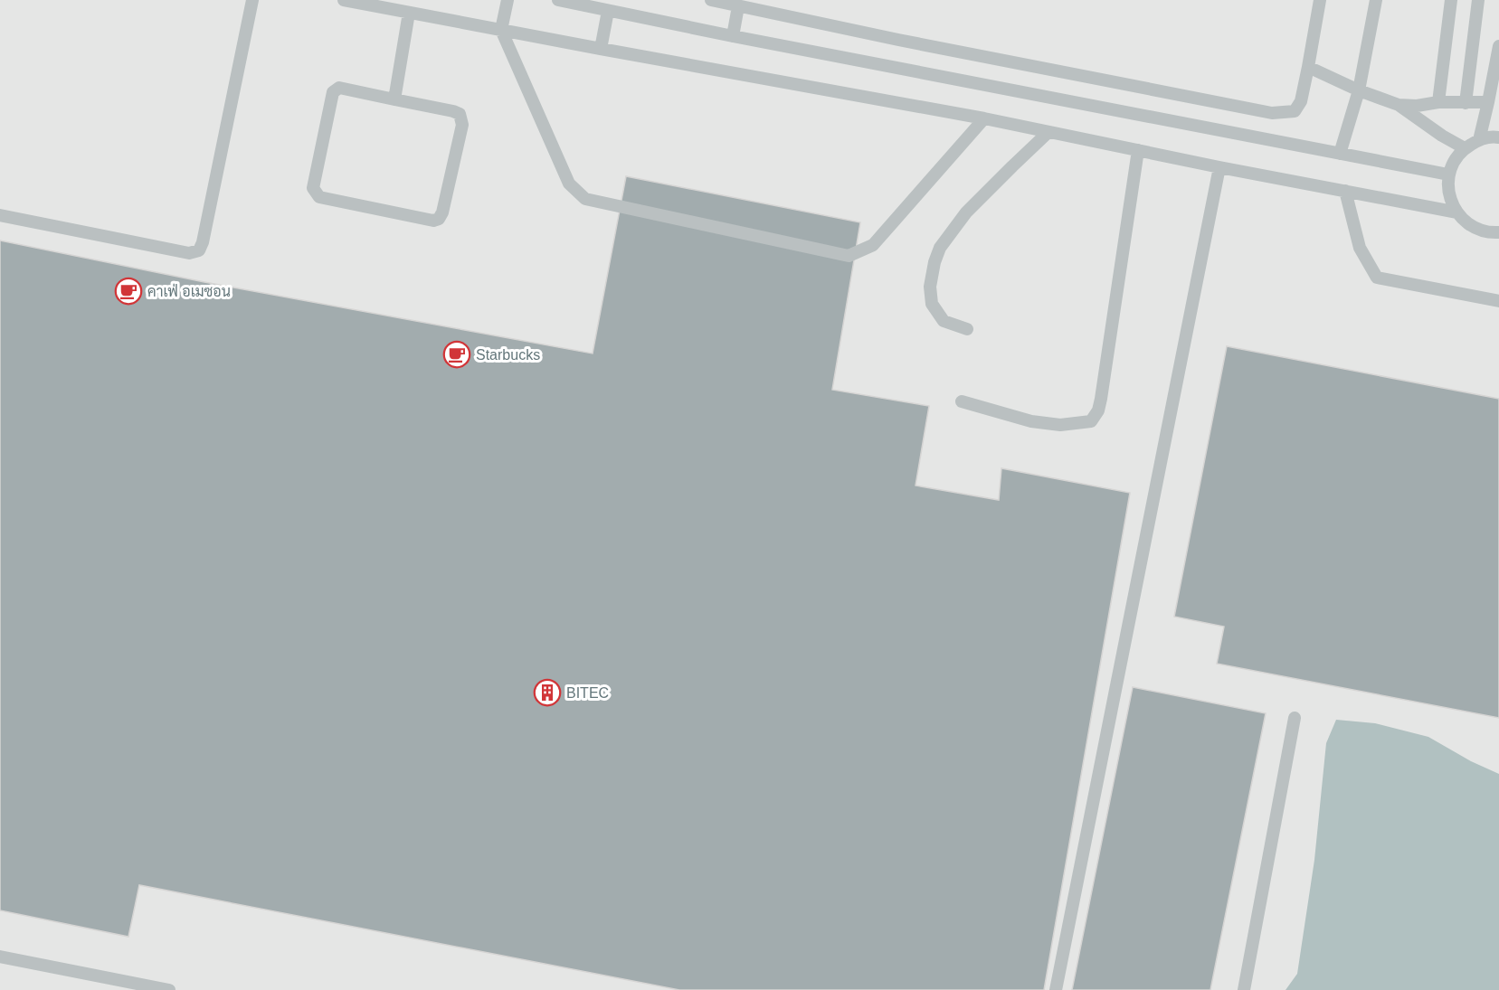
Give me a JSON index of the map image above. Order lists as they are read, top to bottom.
{
  "places": {
    "cafe": ["คาเฟ่ อเมซอน", "Starbucks"],
    "building": ["BITEC"]
  }
}
